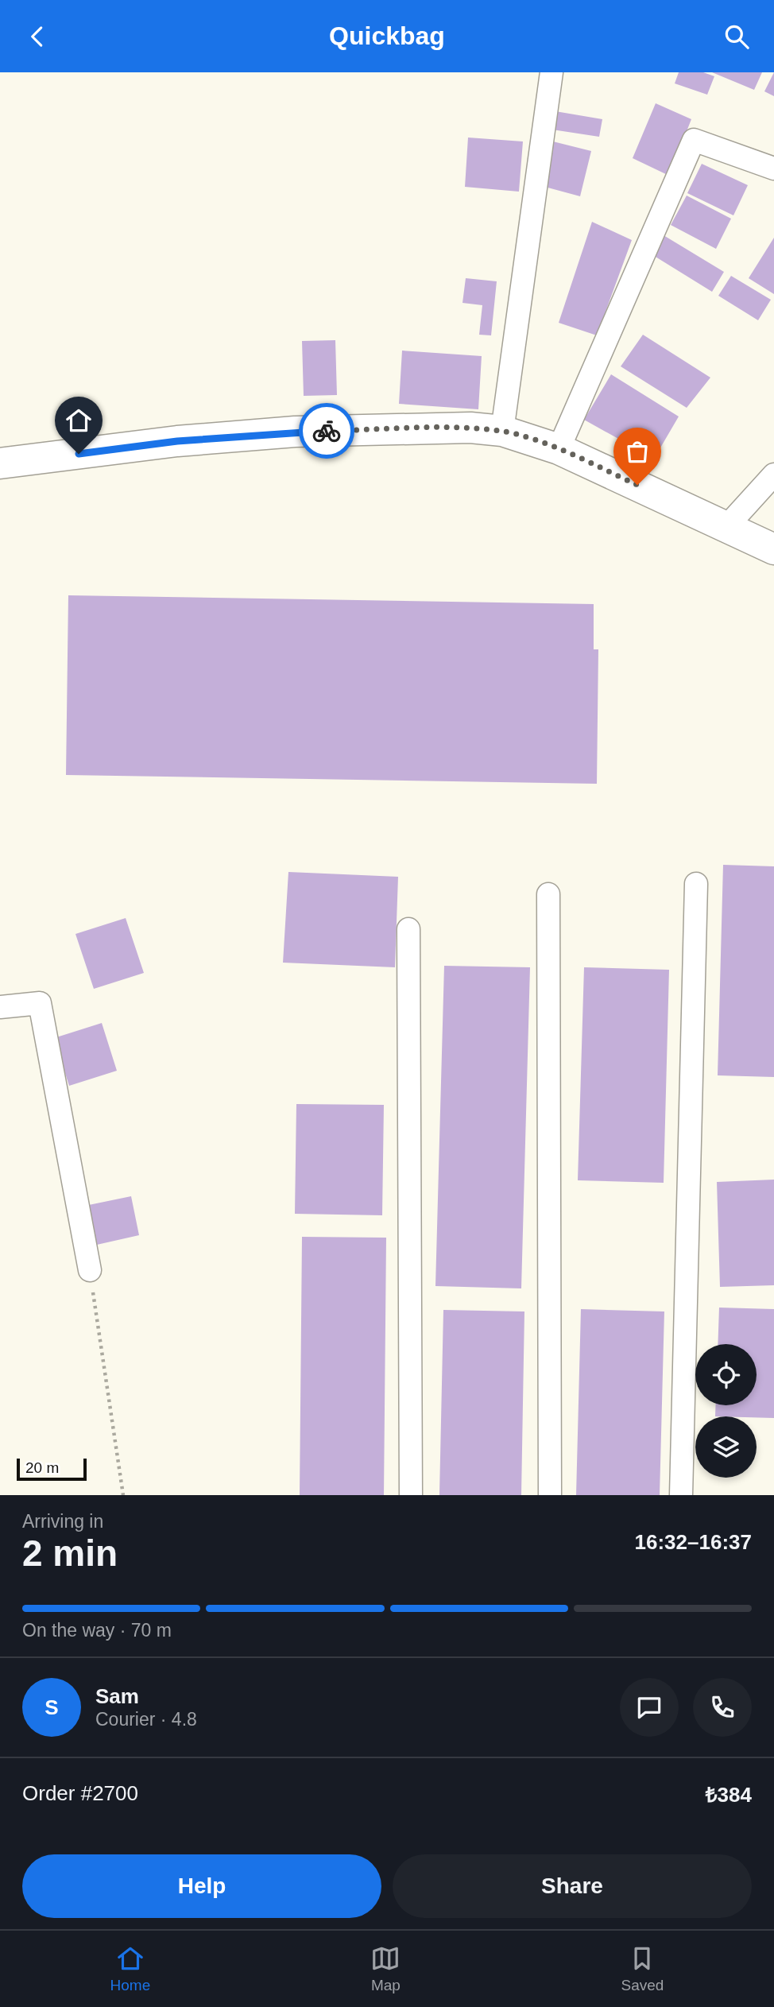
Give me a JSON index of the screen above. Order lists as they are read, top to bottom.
{
  "scale_bar": "20 m",
  "page": {
    "header": "Quickbag",
    "scale": "20 m",
    "heading": ["2 min", "Arriving in", "16:32–16:37"],
    "panel": [
      "Sam",
      "Courier · 4.8",
      "Order #2700",
      "₺384"
    ],
    "bar": "On the way · 70 m",
    "round": "S",
    "buttons": ["Help", "Share"],
    "tabs": ["Home", "Map", "Saved"]
  }
}
